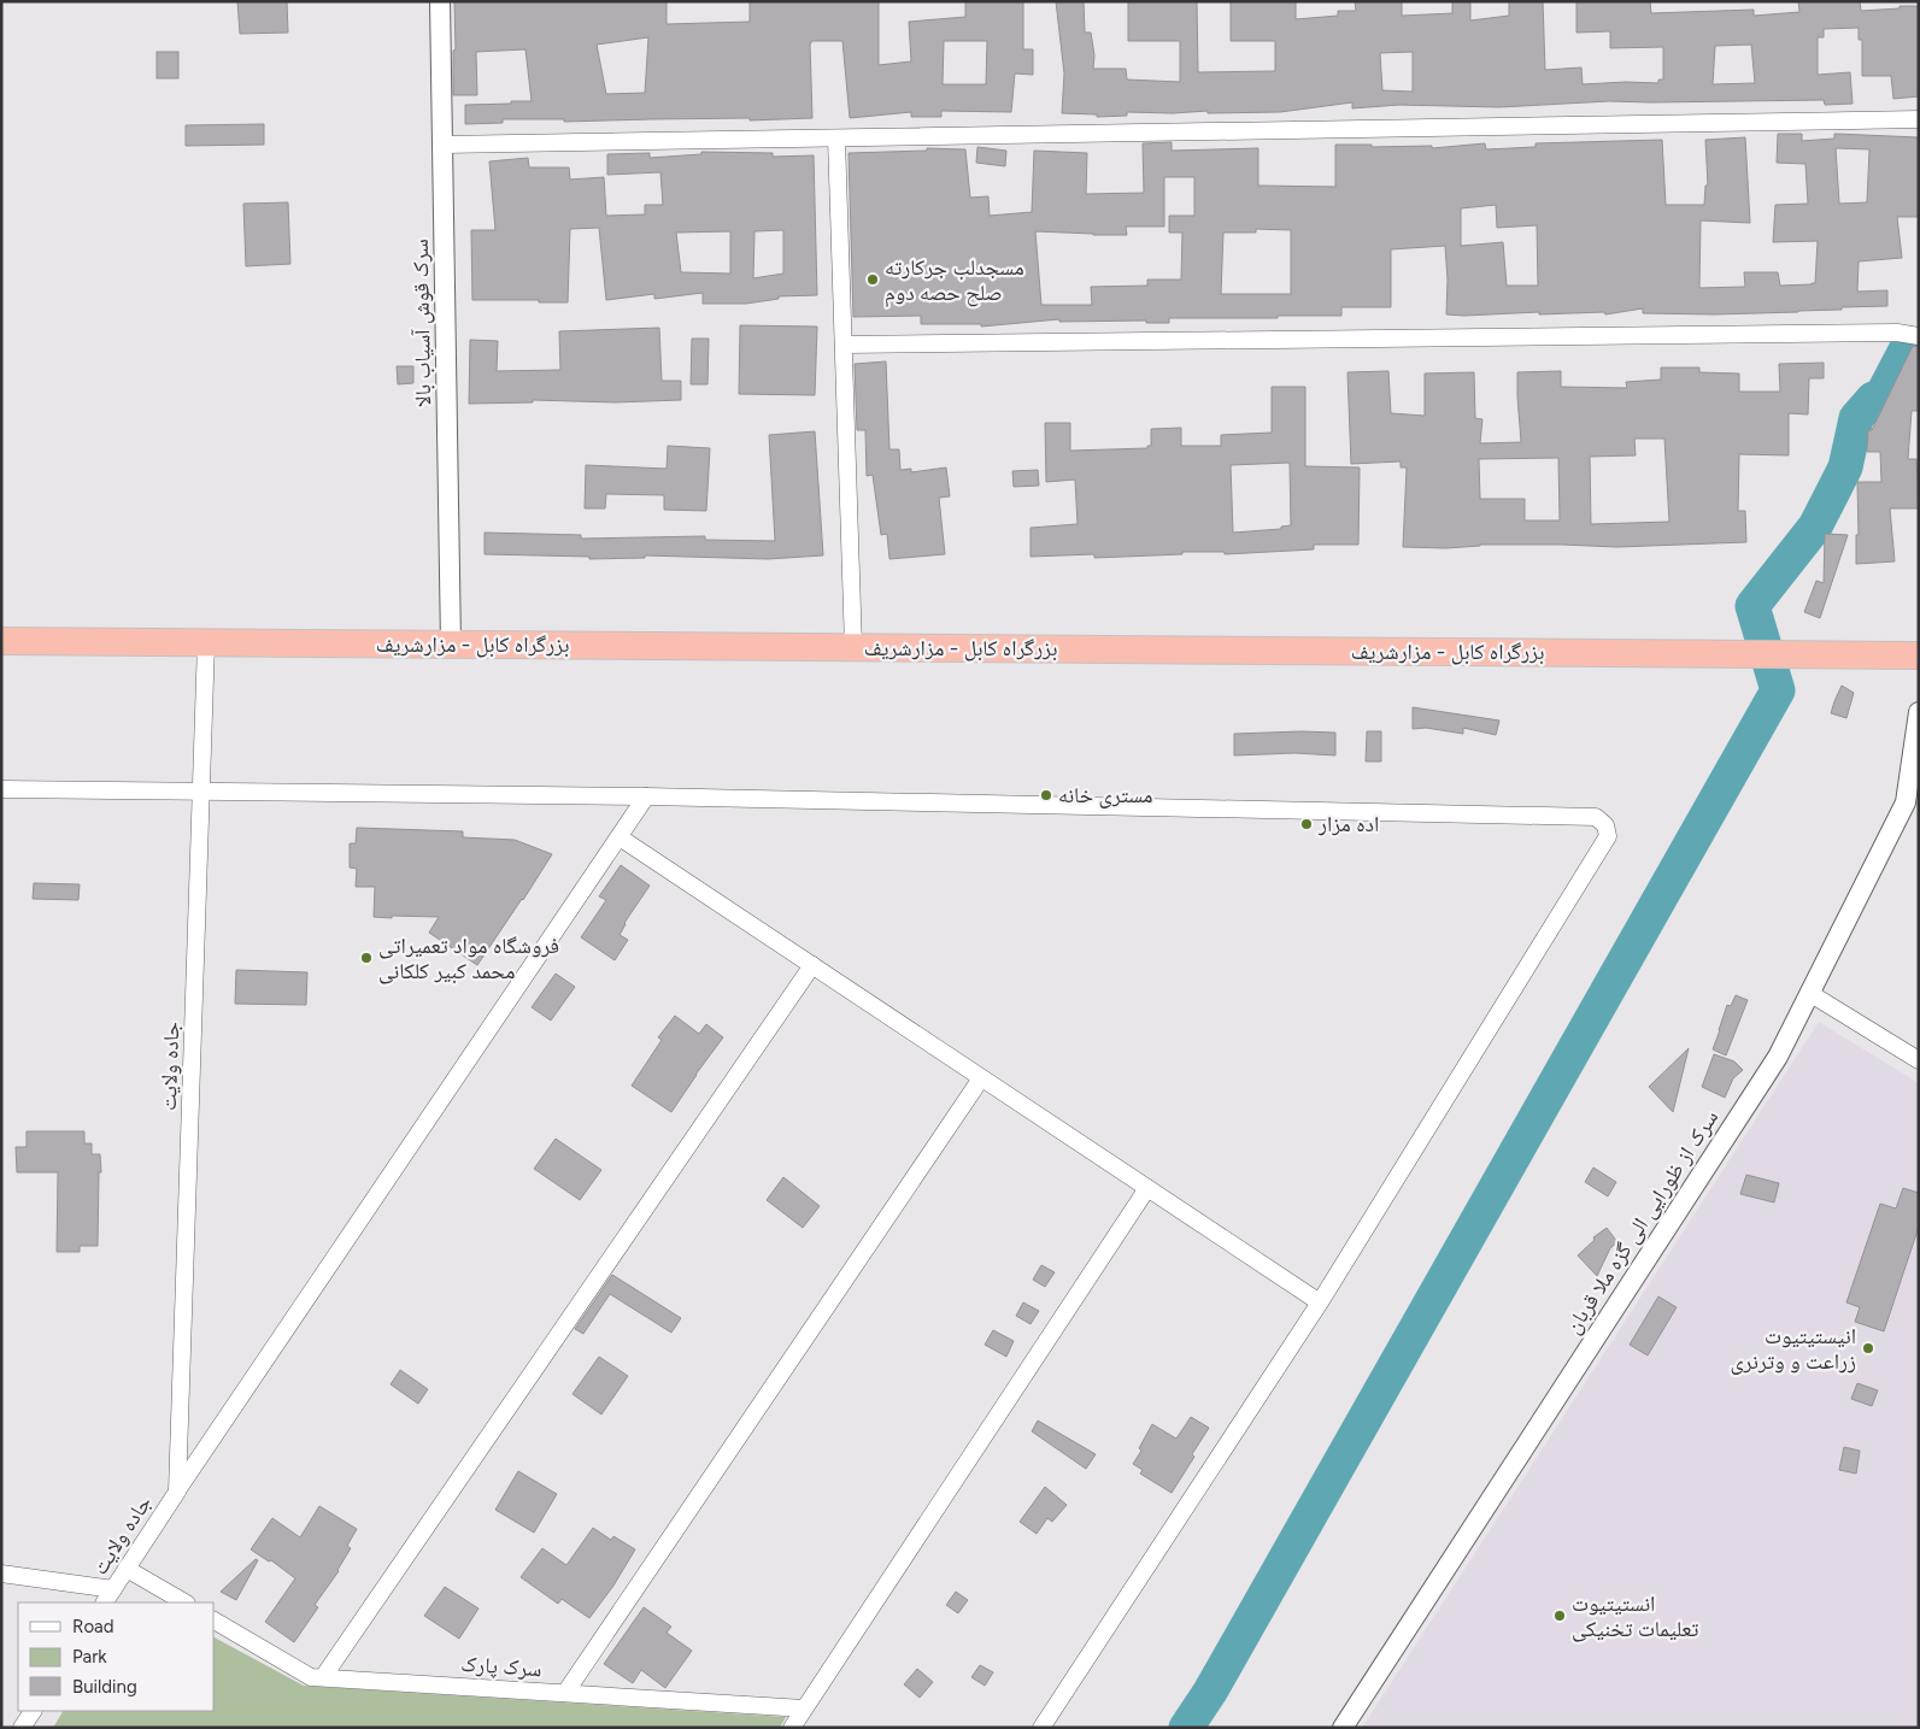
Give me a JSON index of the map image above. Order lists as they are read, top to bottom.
{
  "streets": {
    "highway": ["بزرگراه کابل - مزارشریف"],
    "street": [
      "سرک قوش آسیاب بالا",
      "جاده ولایت",
      "سرک از ظورایی الی گزه ملا قربان",
      "سرک پارک"
    ]
  },
  "crossings": [
    ["سرک قوش آسیاب بالا", "بزرگراه کابل - مزارشریف"],
    ["بزرگراه کابل - مزارشریف", "جاده ولایت"]
  ],
  "places": [
    "مسجدلب جرکارته صلح حصه دوم",
    "مستری خانه",
    "اده مزار",
    "فروشگاه مواد تعمیراتی محمد کبیر کلکانی",
    "انیستیتیوت زراعت و وترنری",
    "انستیتیوت تعلیمات تخنیکی"
  ],
  "legend": ["Road", "Park", "Building"]
}
